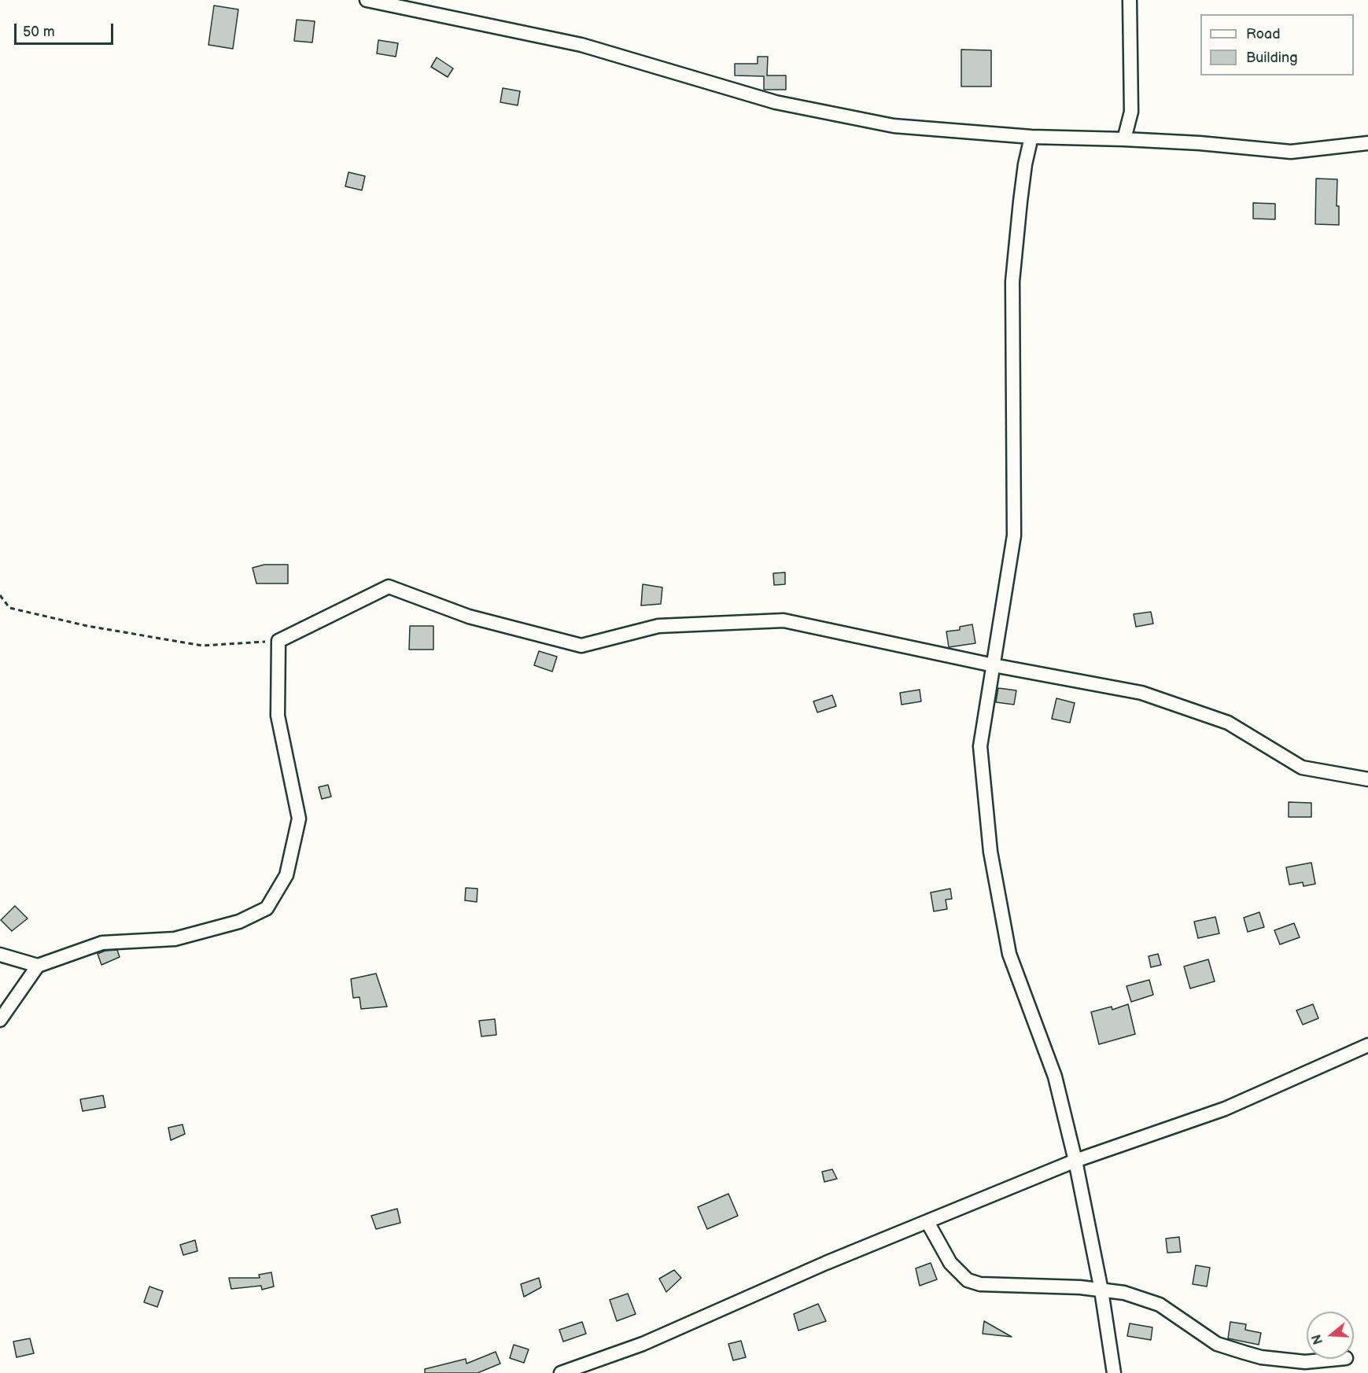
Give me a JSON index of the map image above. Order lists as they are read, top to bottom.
{
  "legend": ["Road", "Building"],
  "scale_bar": "50 m",
  "north": "left"
}
